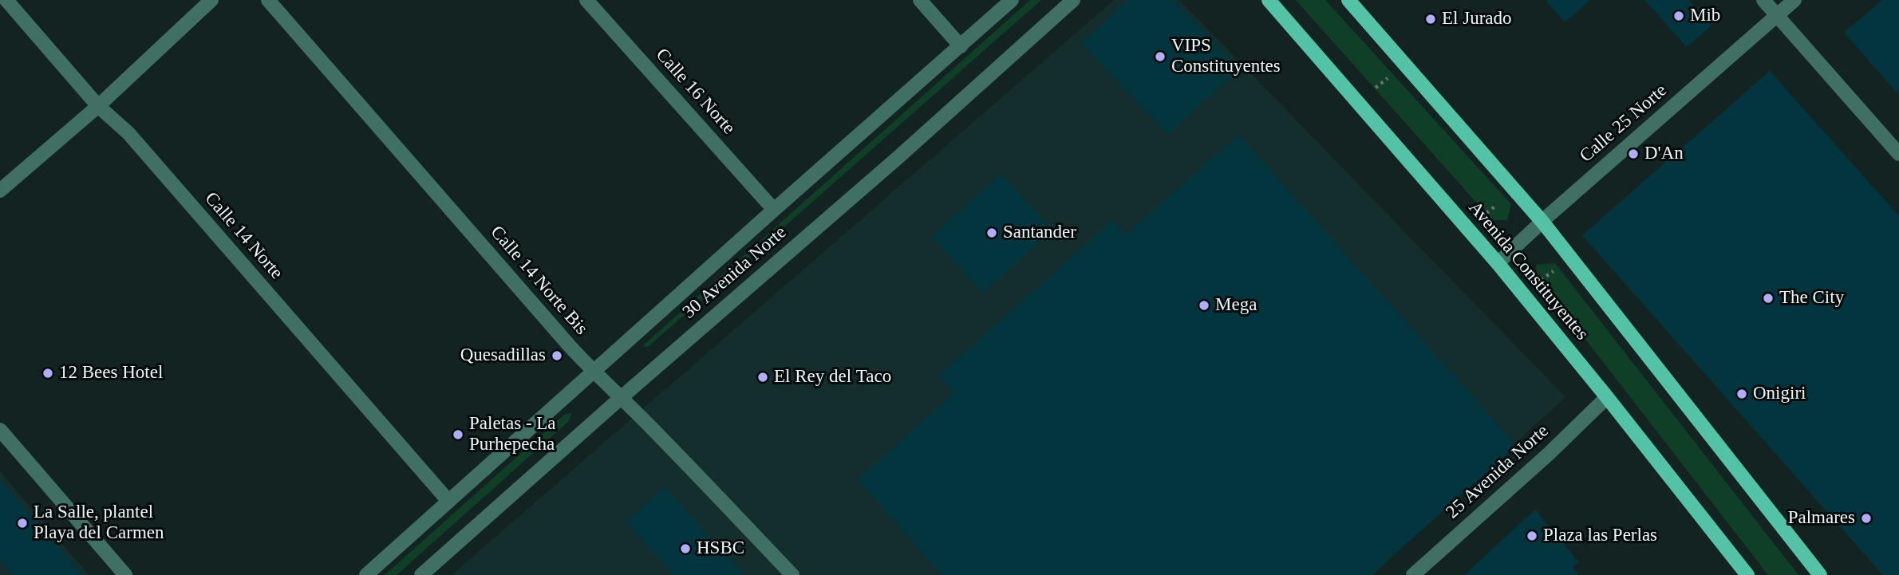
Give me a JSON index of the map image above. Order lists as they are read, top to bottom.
{
  "streets": {
    "main road": ["Avenida Constituyentes"],
    "street": [
      "Calle 16 Norte",
      "Calle 25 Norte",
      "Calle 14 Norte",
      "30 Avenida Norte",
      "Calle 14 Norte Bis",
      "25 Avenida Norte"
    ]
  },
  "crossings": [
    ["Calle 16 Norte", "30 Avenida Norte"],
    ["Calle 25 Norte", "Avenida Constituyentes"],
    ["Calle 14 Norte", "30 Avenida Norte"],
    ["Avenida Constituyentes", "25 Avenida Norte"],
    ["30 Avenida Norte", "Calle 14 Norte Bis"]
  ],
  "places": [
    "Mib",
    "El Jurado",
    "VIPS Constituyentes",
    "D'An",
    "Santander",
    "The City",
    "Mega",
    "Quesadillas",
    "12 Bees Hotel",
    "El Rey del Taco",
    "Onigiri",
    "Paletas - La Purhepecha",
    "Palmares",
    "La Salle, plantel Playa del Carmen",
    "Plaza las Perlas",
    "HSBC"
  ]
}
